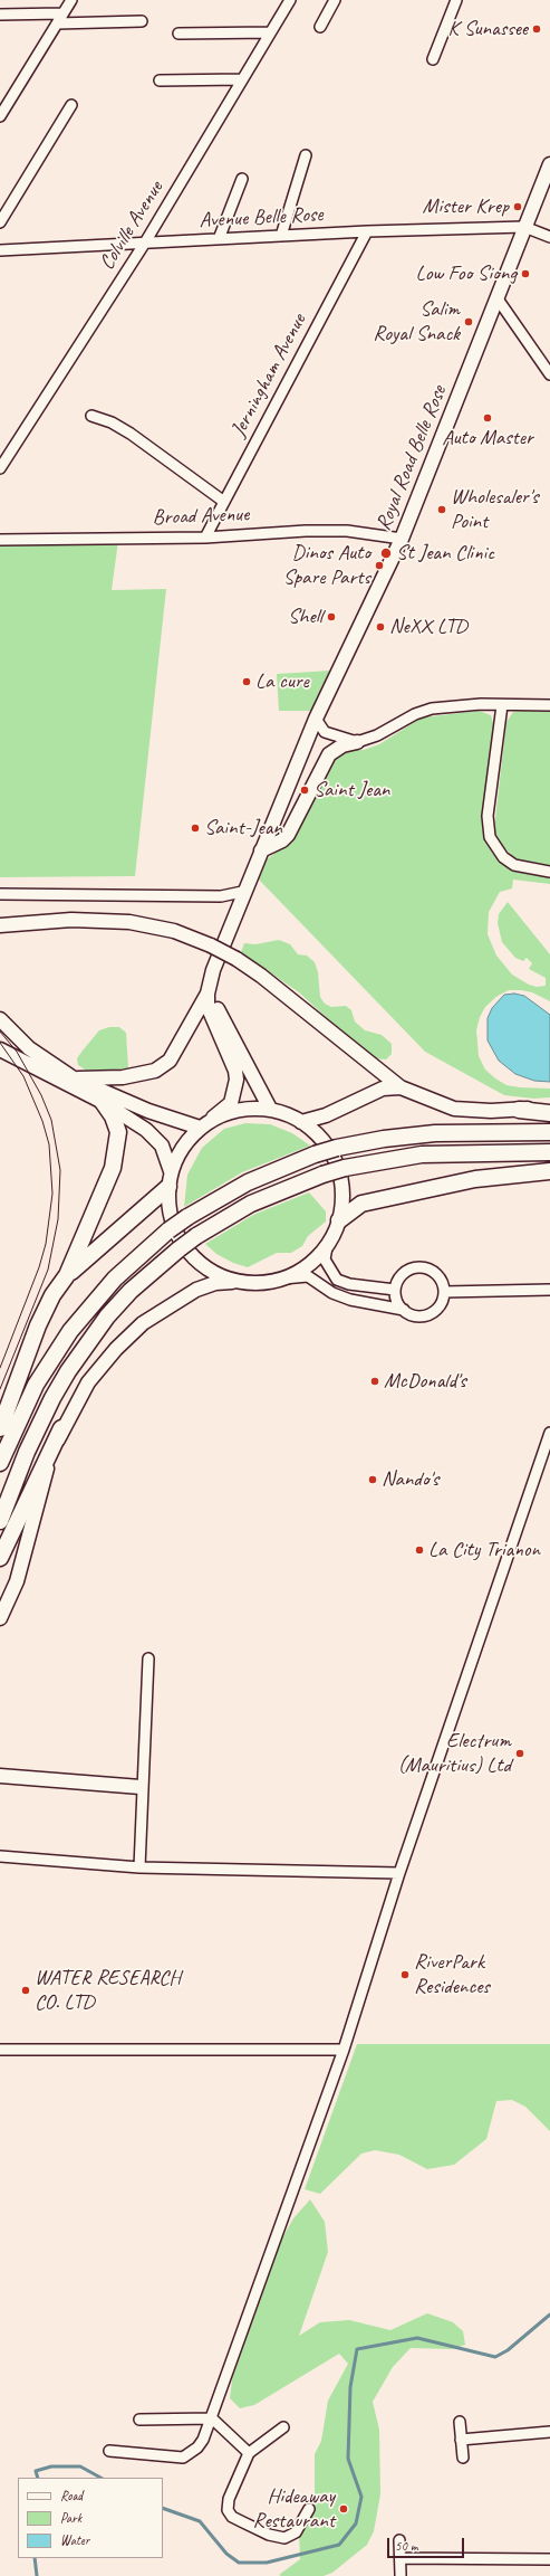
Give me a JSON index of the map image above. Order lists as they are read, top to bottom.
{
  "streets": {
    "main road": ["Royal Road Belle Rose"],
    "street": [
      "Avenue Belle Rose",
      "Colville Avenue",
      "Jerningham Avenue",
      "Broad Avenue"
    ]
  },
  "crossings": [
    ["Avenue Belle Rose", "Colville Avenue"],
    ["Avenue Belle Rose", "Jerningham Avenue"],
    ["Avenue Belle Rose", "Royal Road Belle Rose"],
    ["Jerningham Avenue", "Broad Avenue"],
    ["Royal Road Belle Rose", "Broad Avenue"]
  ],
  "places": [
    "K Sunassee",
    "Mister Krep",
    "Low Foo Siong",
    "Salim Royal Snack",
    "Auto Master",
    "Wholesaler's Point",
    "St Jean Clinic",
    "Dinos Auto Spare Parts",
    "Shell",
    "NeXX LTD",
    "La cure",
    "Saint Jean",
    "Saint-Jean",
    "McDonald's",
    "Nando's",
    "La City Trianon",
    "Electrum (Mauritius) Ltd",
    "RiverPark Residences",
    "WATER RESEARCH CO. LTD",
    "Hideaway Restaurant"
  ],
  "legend": ["Road", "Park", "Water"],
  "scale_bar": "50 m"
}
